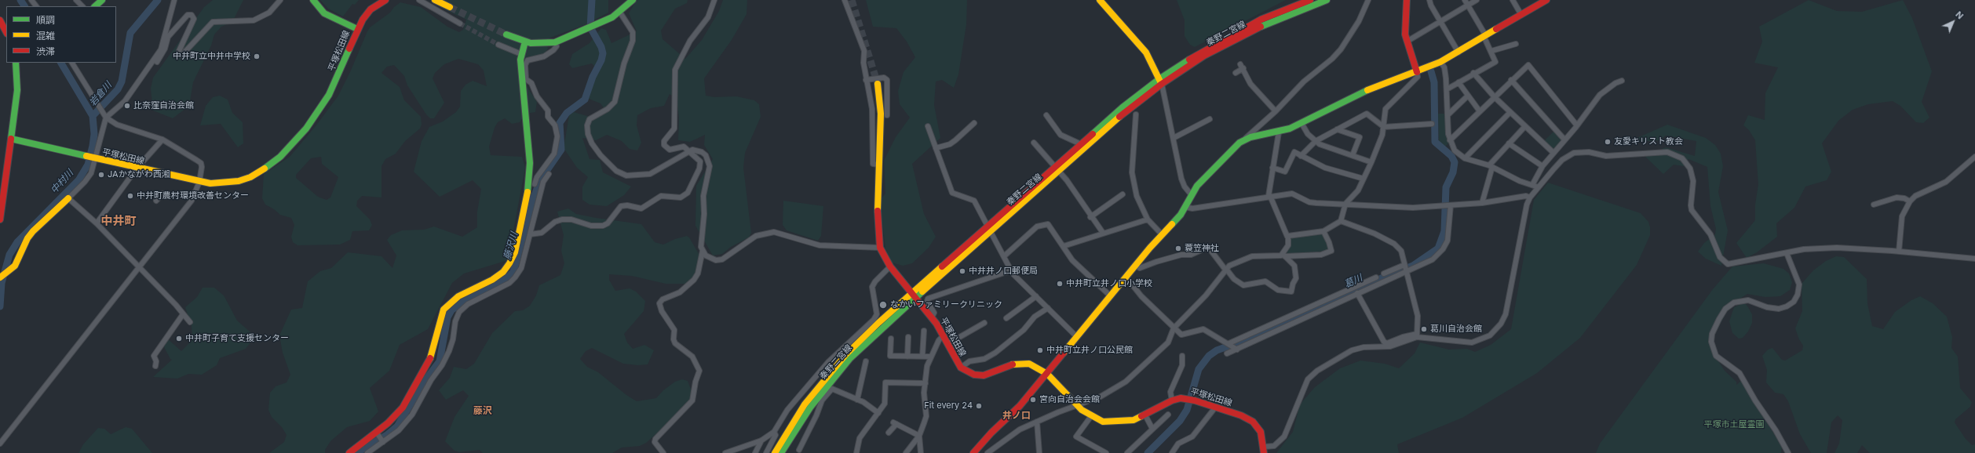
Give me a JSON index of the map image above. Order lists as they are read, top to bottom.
{
  "streets": {
    "main road": ["秦野二宮線", "平塚松田線"]
  },
  "crossings": [
    ["秦野二宮線", "平塚松田線"]
  ],
  "districts": ["中井町", "藤沢", "井ノ口"],
  "water": [
    "岩倉川",
    "中村川",
    "藤沢川",
    "葛川"
  ],
  "parks": ["平塚市土屋霊園"],
  "places": [
    "中井町立中井中学校",
    "比奈窪自治会館",
    "友愛キリスト教会",
    "JAかながわ西湘",
    "中井町農村環境改善センター",
    "蓑笠神社",
    "中井井ノ口郵便局",
    "中井町立井ノ口小学校",
    "なかいファミリークリニック",
    "葛川自治会館",
    "中井町子育て支援センター",
    "中井町立井ノ口公民館",
    "宮向自治会会館",
    "Fit every 24"
  ],
  "legend": ["順調", "混雑", "渋滞"],
  "north": "top right"
}
